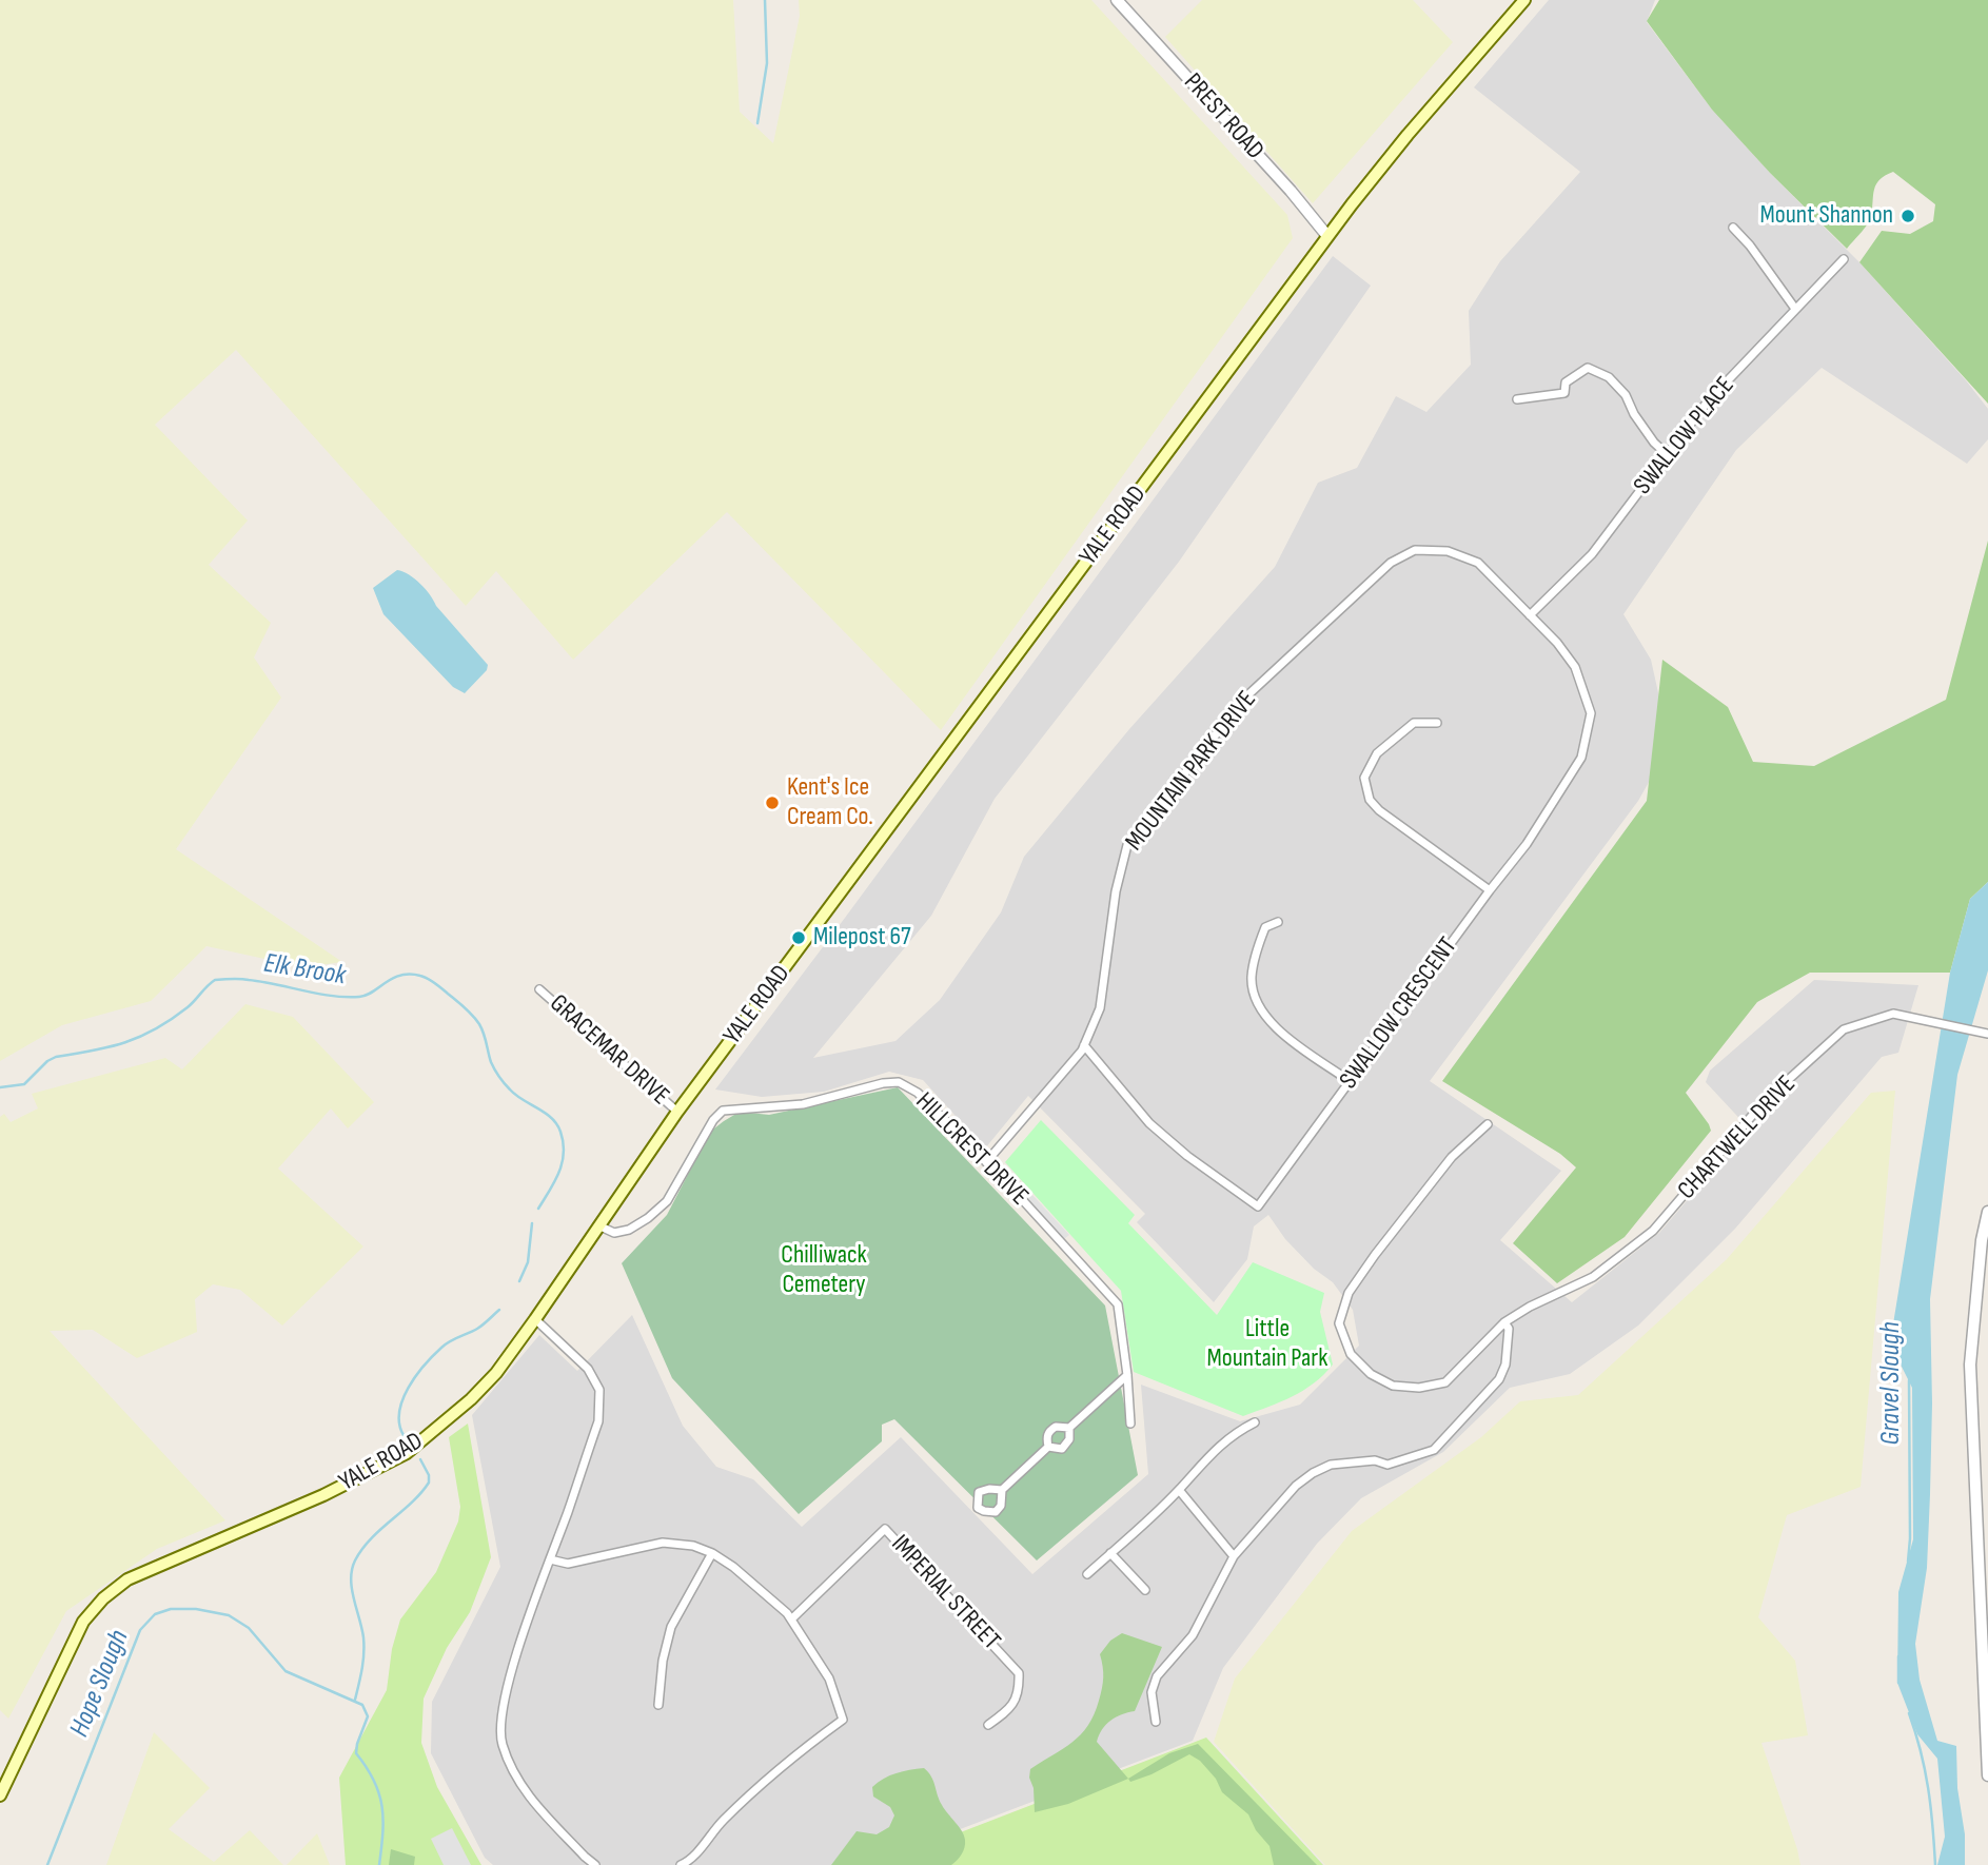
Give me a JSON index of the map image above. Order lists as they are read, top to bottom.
{
  "streets": {
    "main road": ["YALE ROAD"],
    "street": [
      "PREST ROAD",
      "SWALLOW PLACE",
      "MOUNTAIN PARK DRIVE",
      "SWALLOW CRESCENT",
      "GRACEMAR DRIVE",
      "CHARTWELL DRIVE",
      "HILLCREST DRIVE",
      "IMPERIAL STREET"
    ]
  },
  "crossings": [
    ["PREST ROAD", "YALE ROAD"],
    ["SWALLOW PLACE", "MOUNTAIN PARK DRIVE"],
    ["SWALLOW PLACE", "SWALLOW CRESCENT"],
    ["YALE ROAD", "GRACEMAR DRIVE"],
    ["YALE ROAD", "HILLCREST DRIVE"],
    ["MOUNTAIN PARK DRIVE", "SWALLOW CRESCENT"],
    ["MOUNTAIN PARK DRIVE", "HILLCREST DRIVE"]
  ],
  "water": ["Elk Brook", "Gravel Slough", "Hope Slough"],
  "parks": ["Chilliwack Cemetery", "Little Mountain Park"],
  "places": ["Mount Shannon", "Kent's Ice Cream Co.", "Milepost 67"]
}
